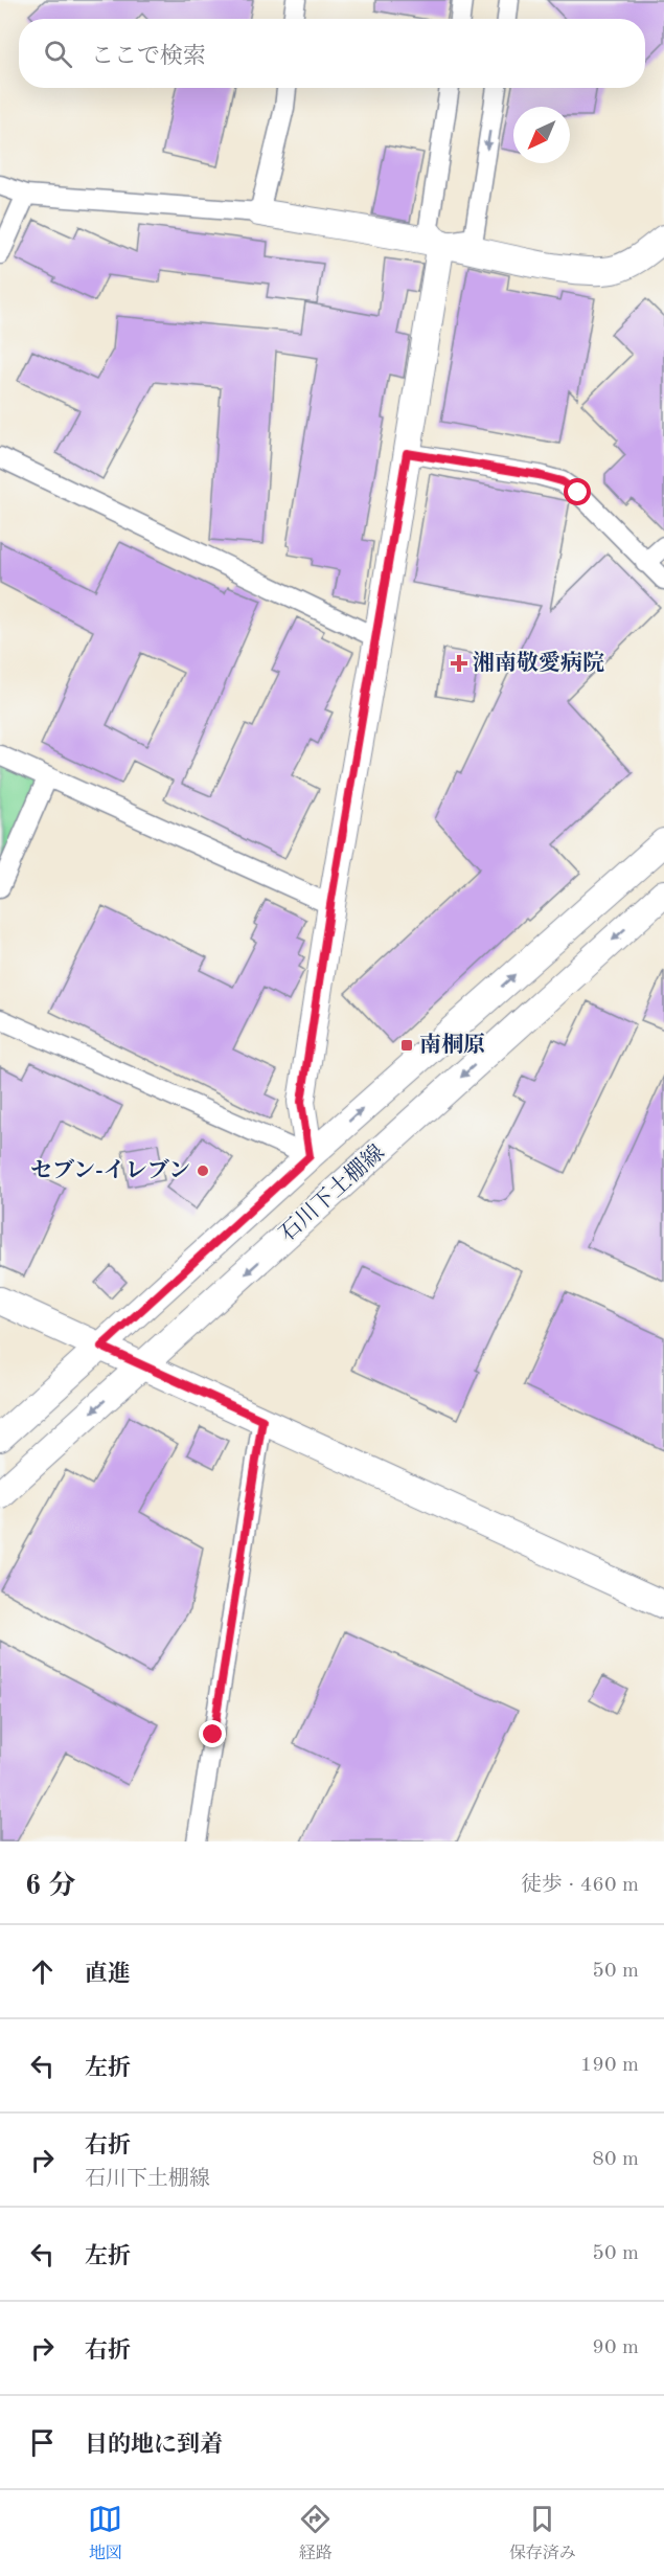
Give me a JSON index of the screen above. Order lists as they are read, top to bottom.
{
  "streets": {
    "street": ["石川下土棚線"]
  },
  "places": {
    "health": ["湘南敬愛病院"],
    "transit": ["南桐原"],
    "other": ["セブン-イレブン"]
  },
  "north": "bottom left",
  "page": {
    "search": "ここで検索",
    "heading": ["6 分", "徒歩 · 460 m"],
    "list": [
      ["直進", "50 m"],
      ["左折", "190 m"],
      ["右折", "石川下土棚線", "80 m"],
      ["左折", "50 m"],
      ["右折", "90 m"],
      "目的地に到着"
    ],
    "nav": ["地図", "経路", "保存済み"]
  }
}
